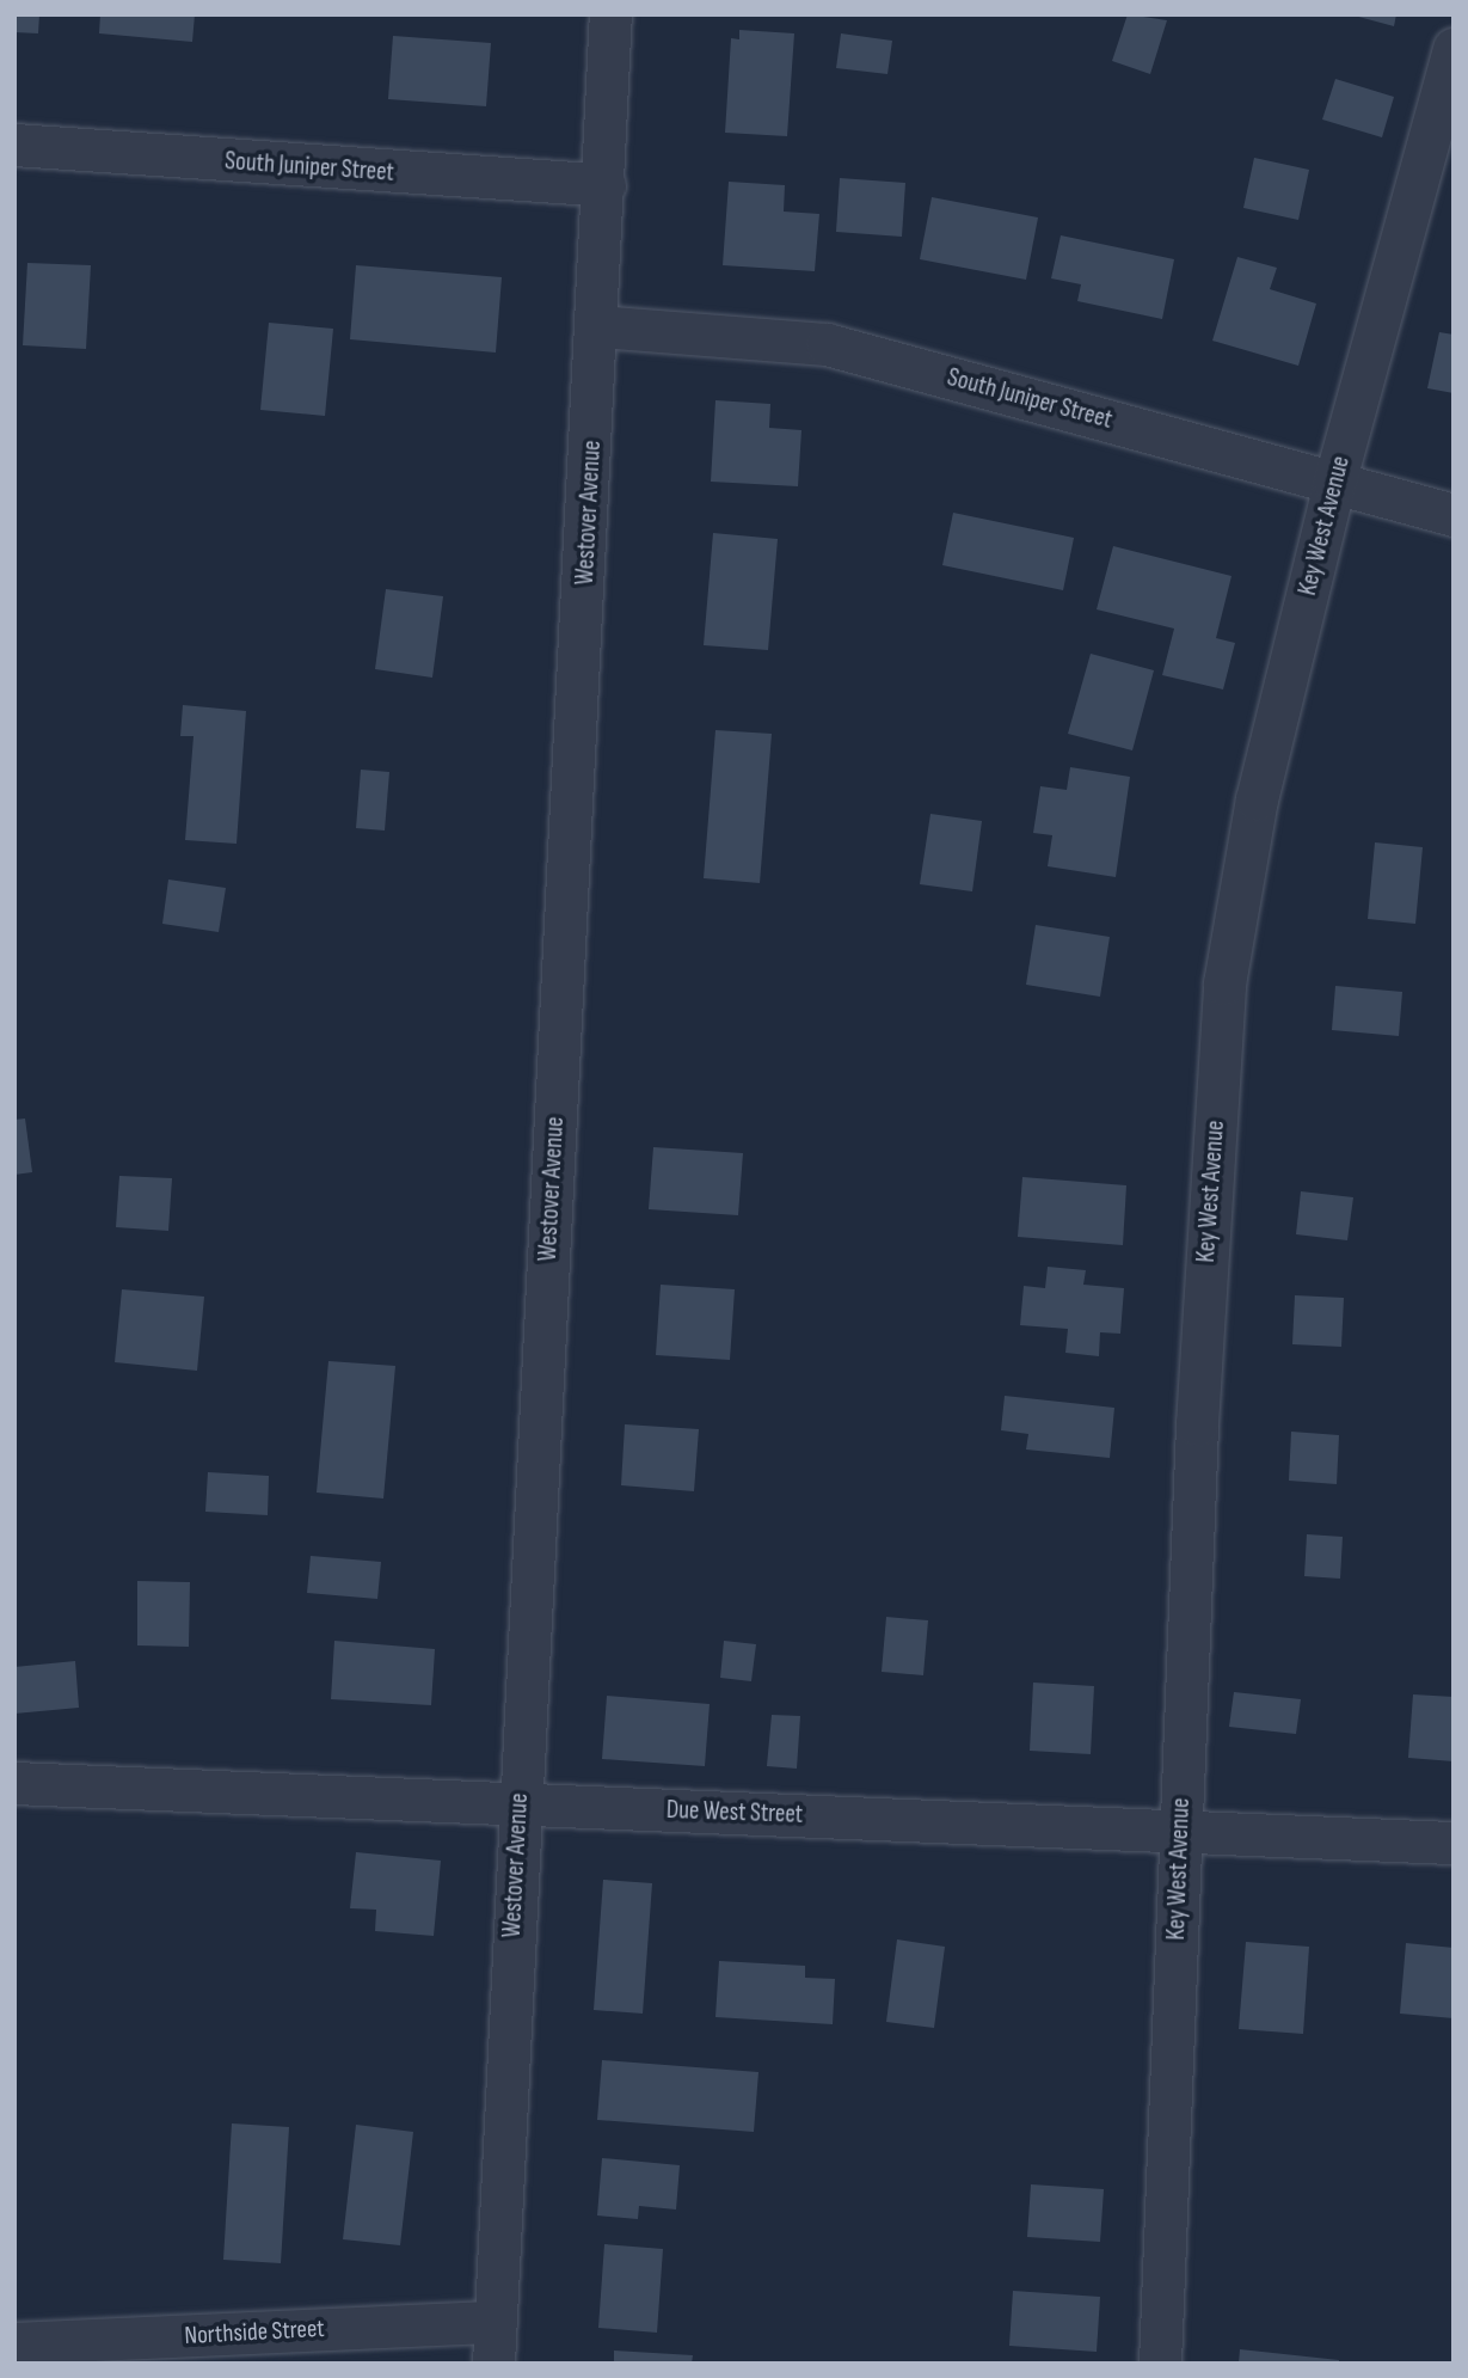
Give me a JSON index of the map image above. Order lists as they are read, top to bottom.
{
  "streets": {
    "street": [
      "South Juniper Street",
      "Westover Avenue",
      "Key West Avenue",
      "Due West Street",
      "Northside Street"
    ]
  },
  "crossings": [
    ["South Juniper Street", "Westover Avenue"],
    ["South Juniper Street", "Key West Avenue"],
    ["Westover Avenue", "Due West Street"],
    ["Westover Avenue", "Northside Street"],
    ["Key West Avenue", "Due West Street"]
  ]
}
